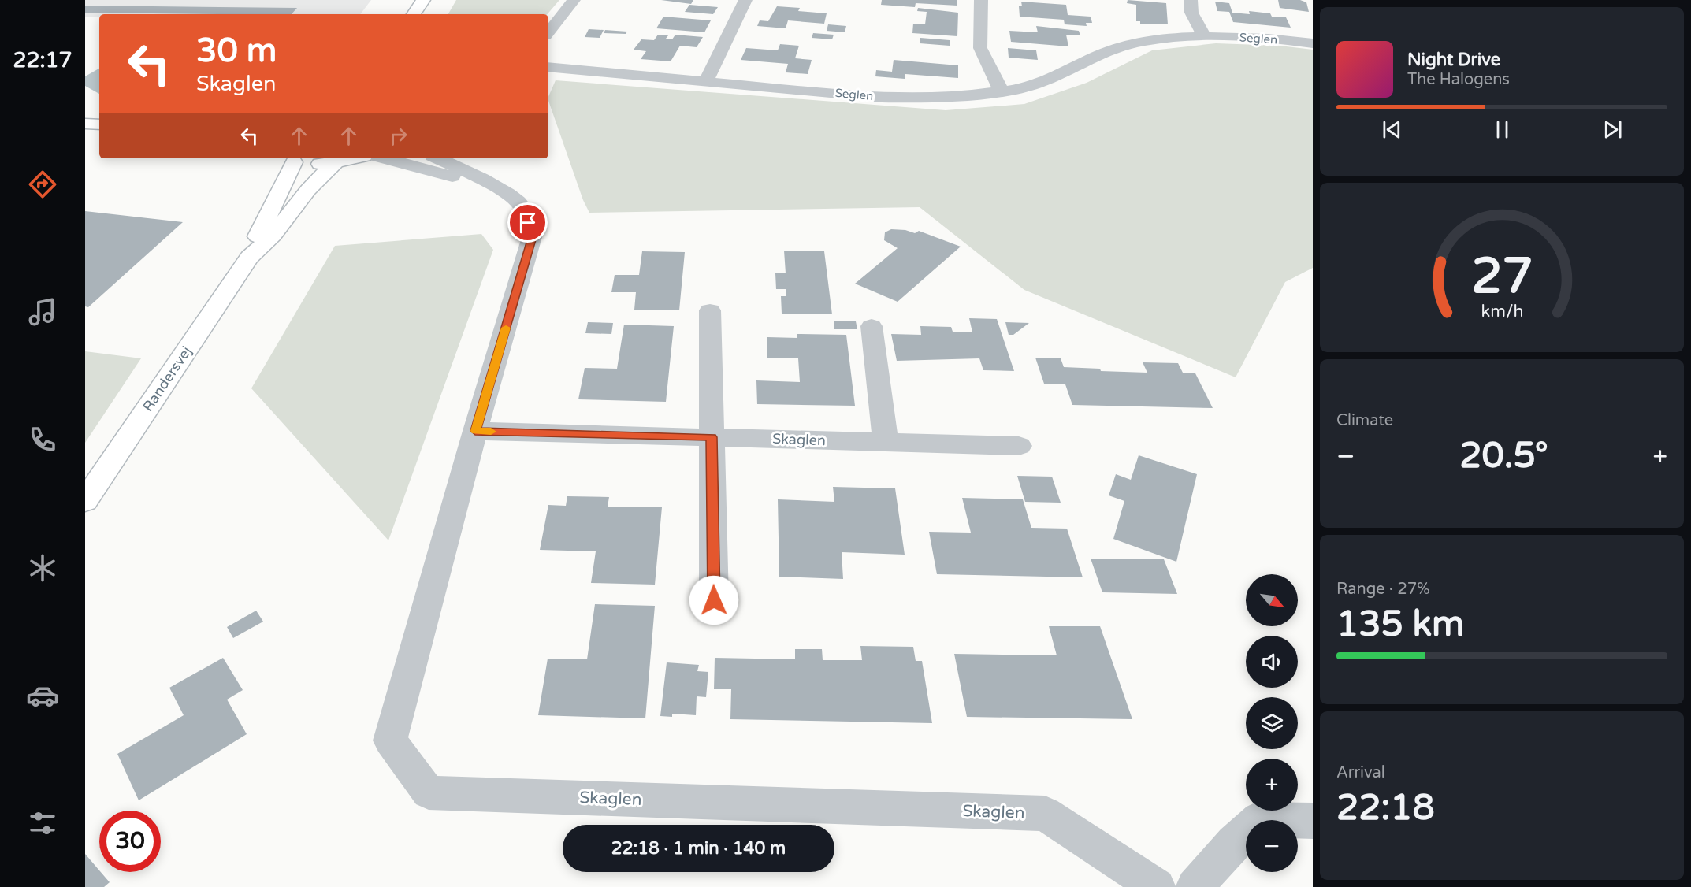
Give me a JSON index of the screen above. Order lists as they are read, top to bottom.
{
  "streets": {
    "street": ["Seglen", "Randersvej", "Skaglen"]
  },
  "north": "bottom right",
  "page": {
    "tabs": "22:17",
    "turn": ["30 m", "Skaglen"],
    "song": ["Night Drive", "The Halogens"],
    "tile": [
      "Climate",
      ["Range · 27%", "135 km"],
      ["Arrival", "22:18"]
    ],
    "heat": ["−", "20.5°", "+"],
    "map_buttons": ["+", "−"],
    "limit": "30",
    "trip": "22:18 · 1 min · 140 m",
    "gauge": ["27", "km/h"]
  }
}
